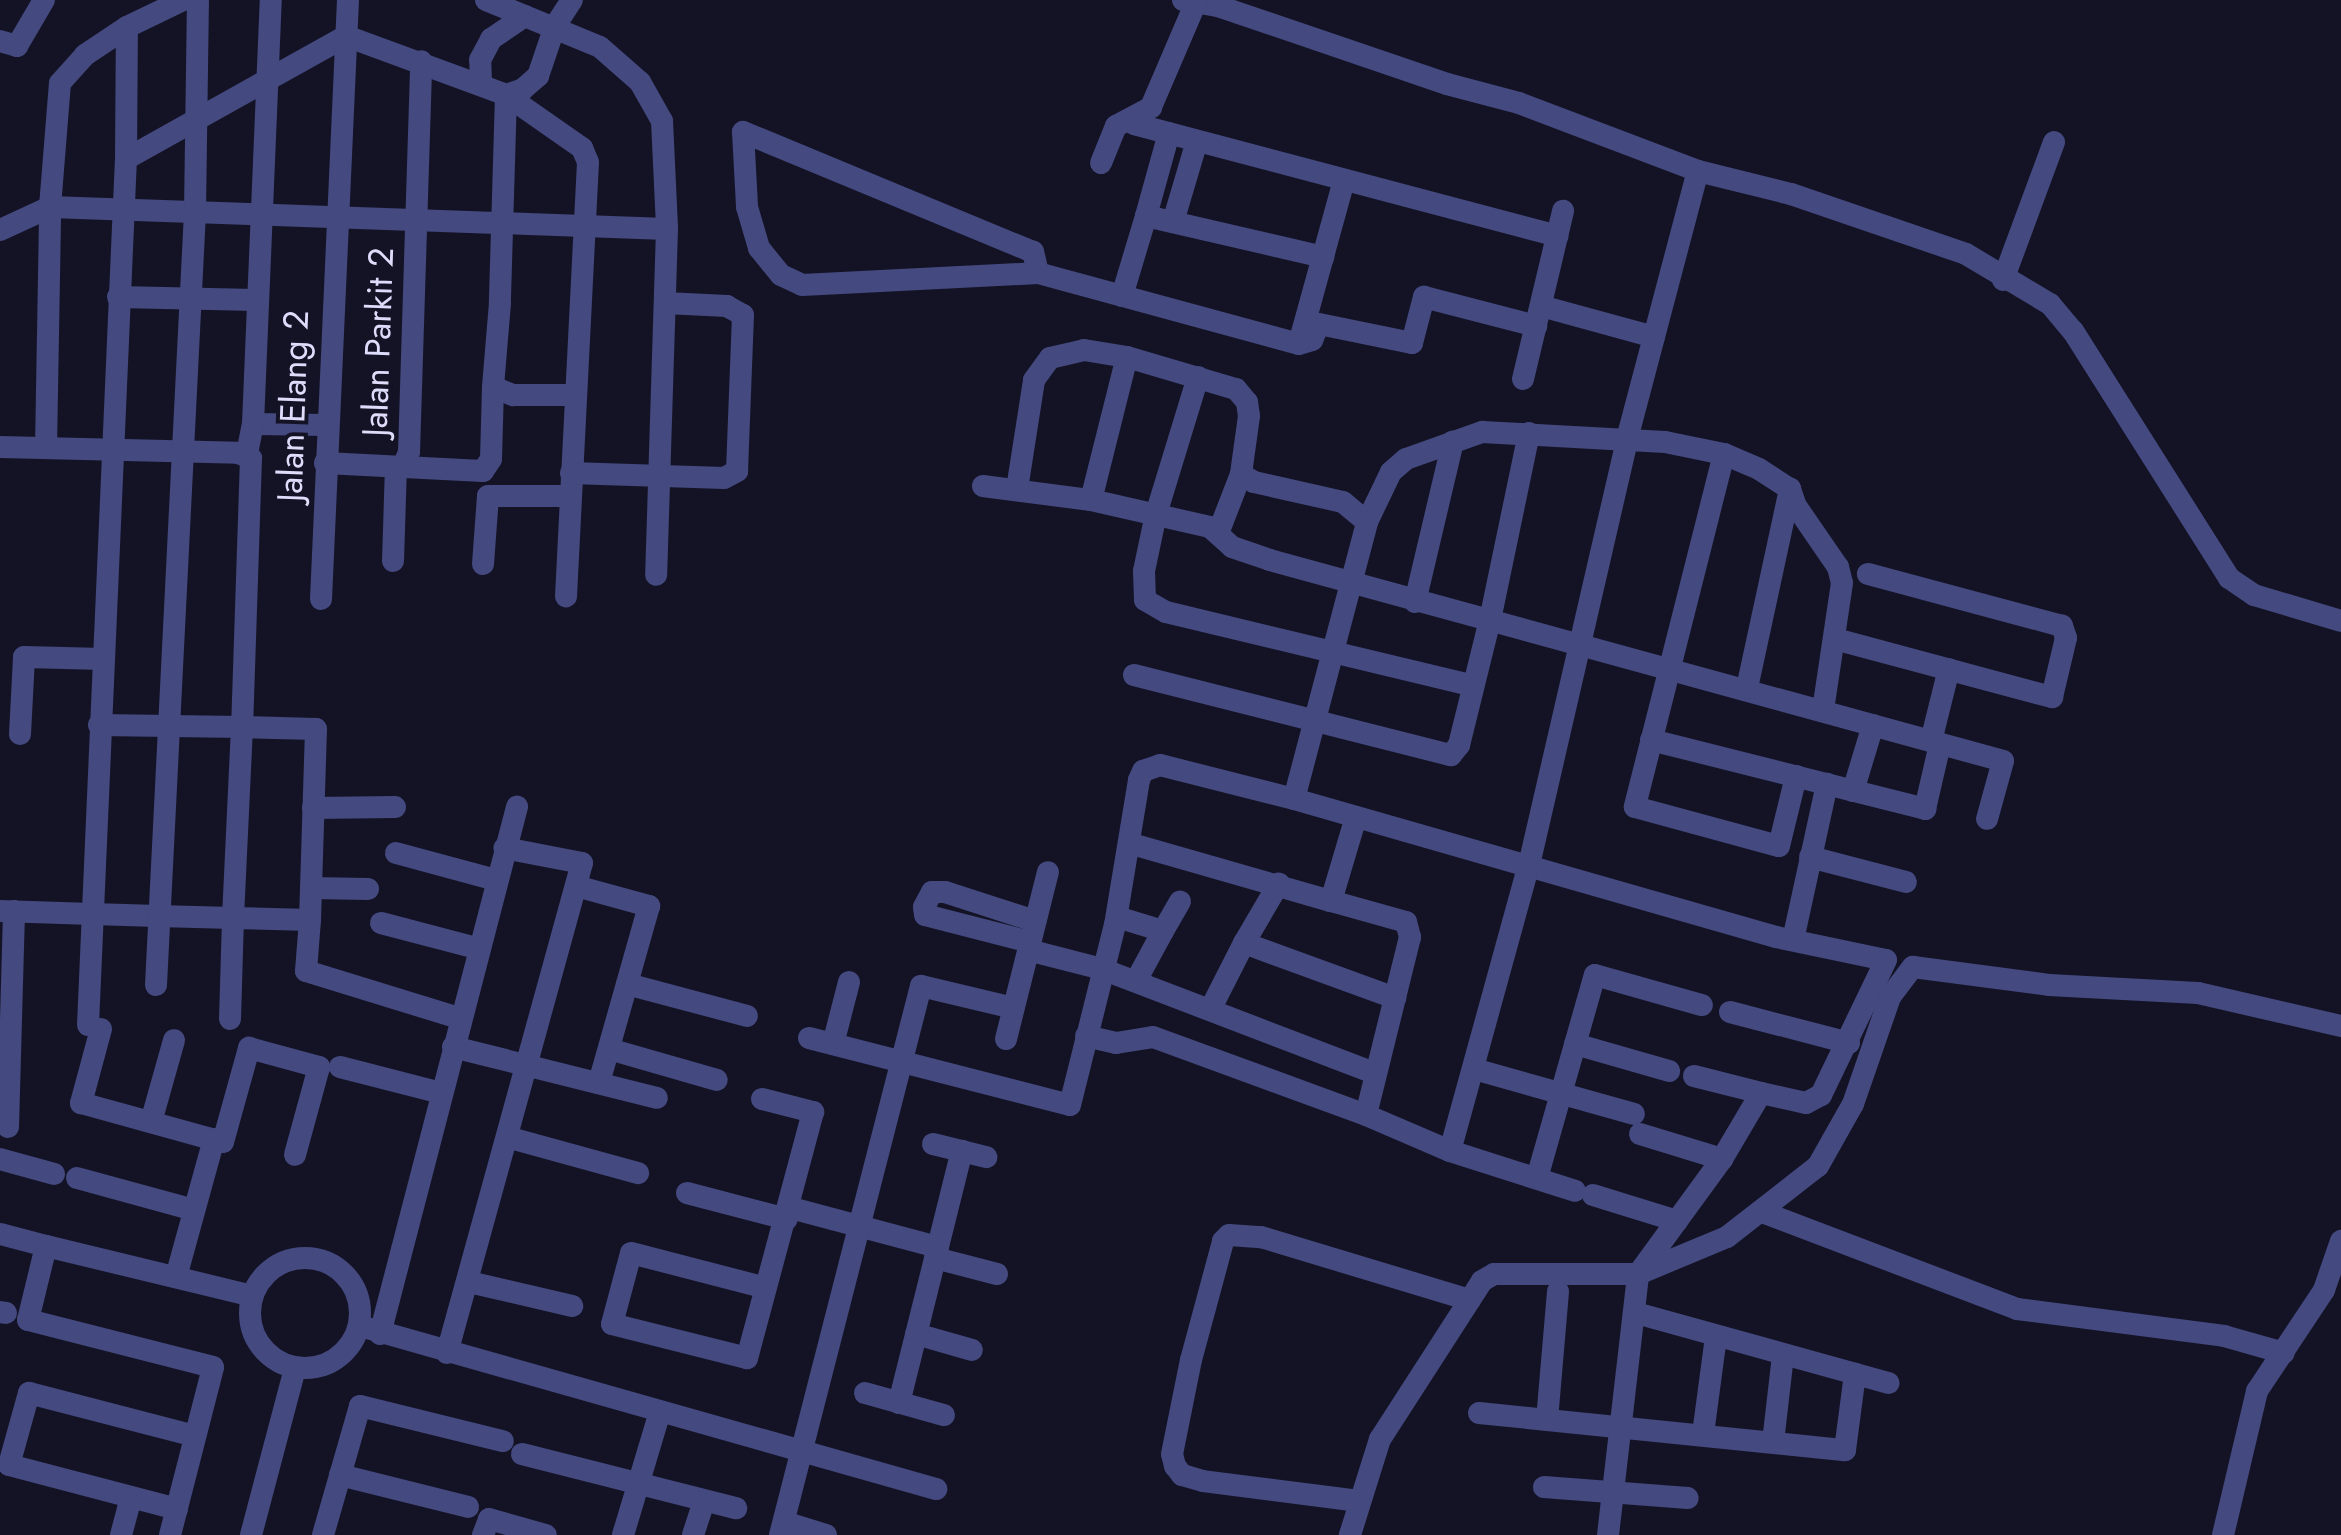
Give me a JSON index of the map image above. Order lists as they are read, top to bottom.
{
  "streets": {
    "street": ["Jalan Parkit 2", "Jalan Elang 2"]
  }
}
